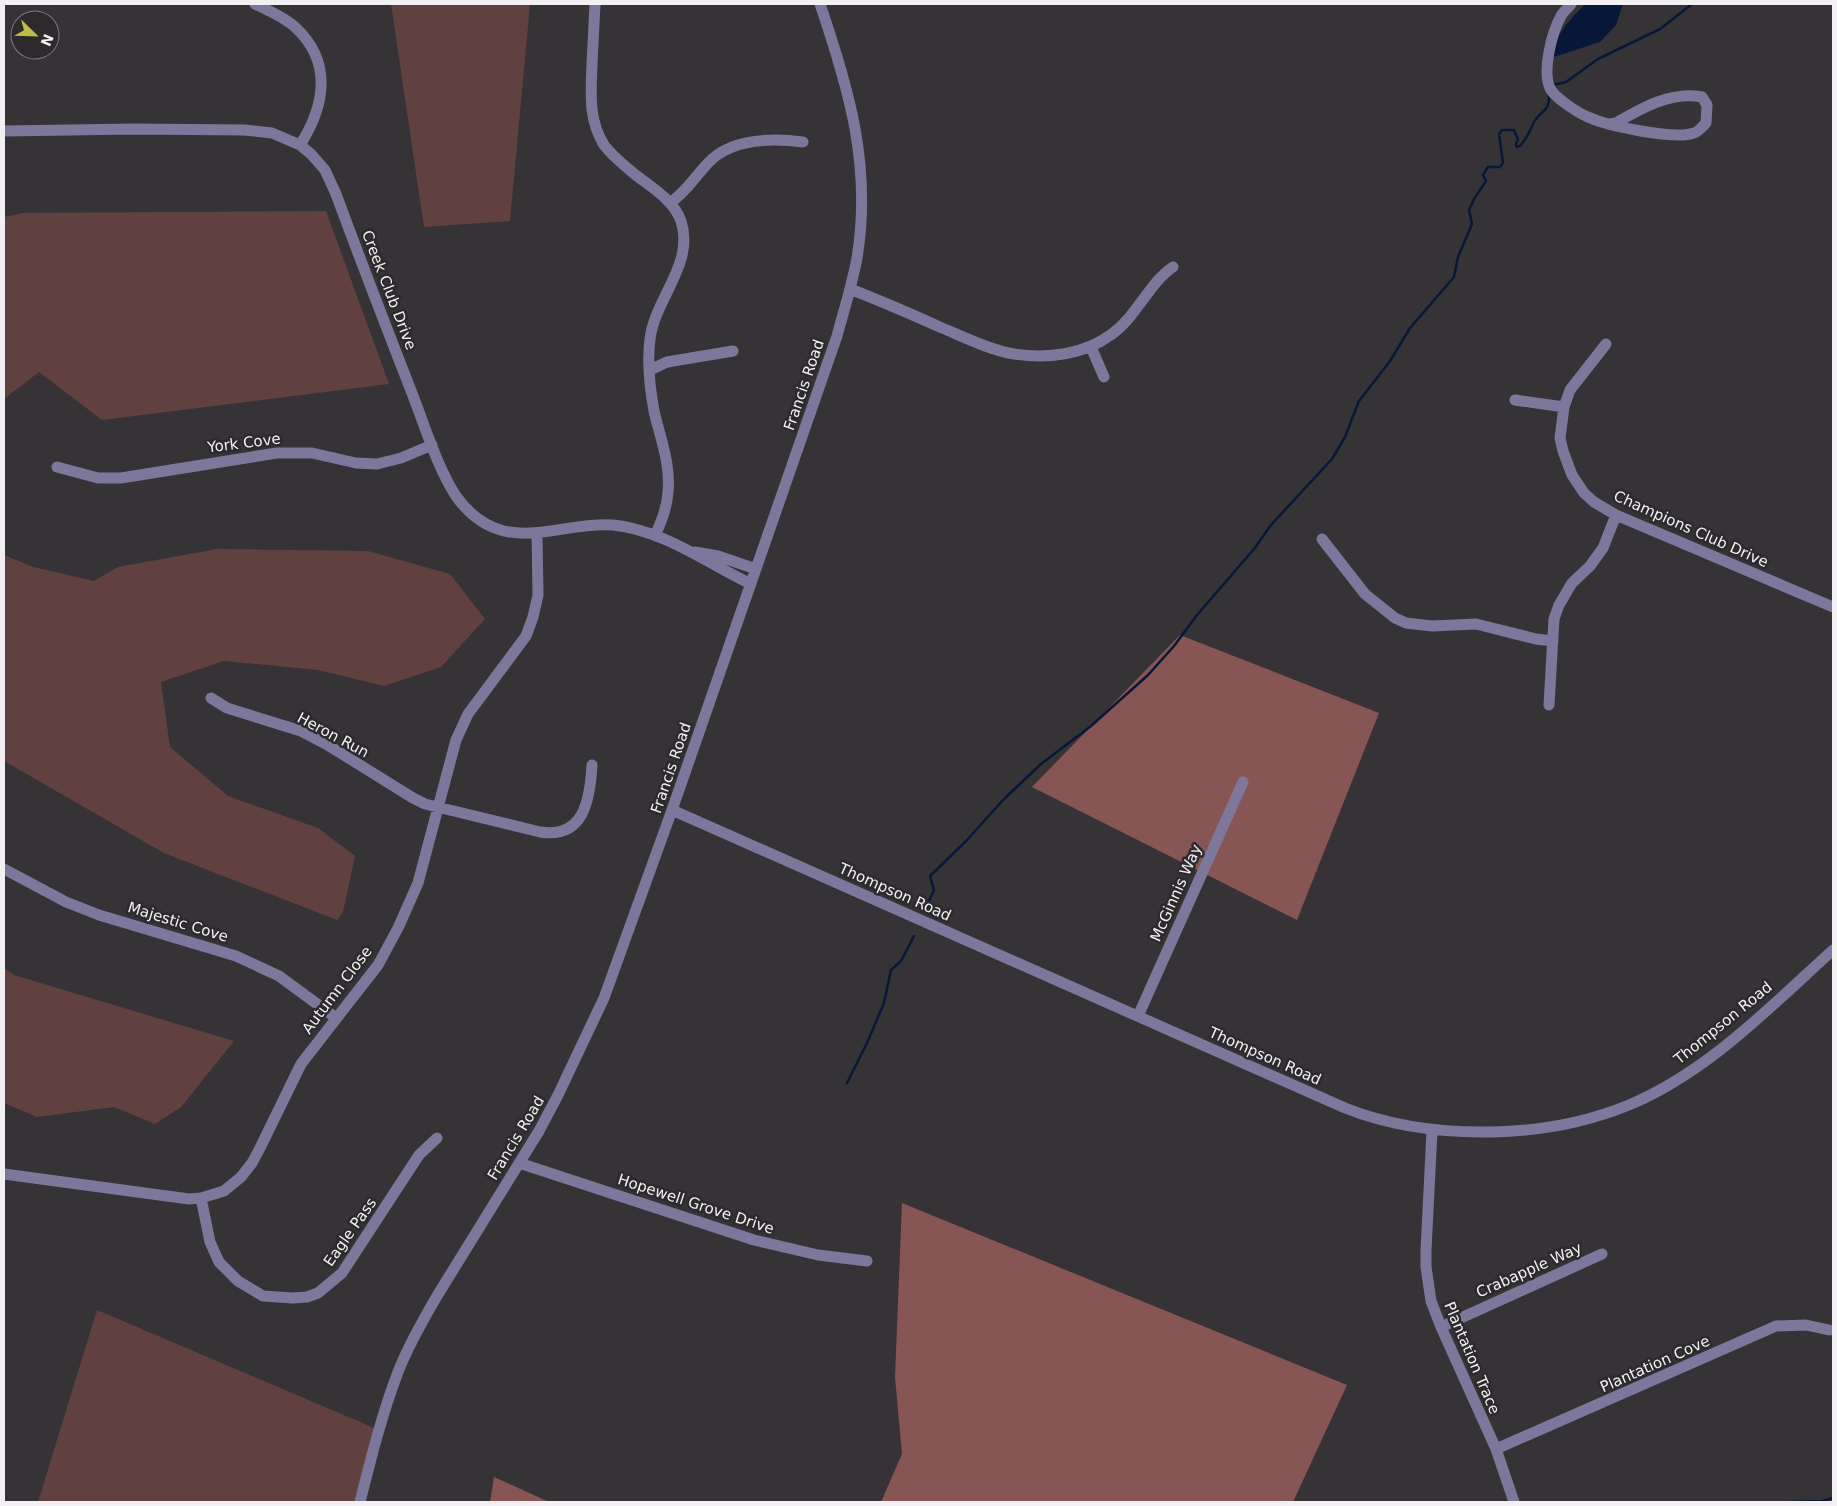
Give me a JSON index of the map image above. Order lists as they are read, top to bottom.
{
  "streets": {
    "street": [
      "Creek Club Drive",
      "Francis Road",
      "York Cove",
      "Champions Club Drive",
      "Heron Run",
      "Thompson Road",
      "McGinnis Way",
      "Majestic Cove",
      "Autumn Close",
      "Hopewell Grove Drive",
      "Eagle Pass",
      "Crabapple Way",
      "Plantation Trace",
      "Plantation Cove"
    ]
  },
  "crossings": [
    ["Creek Club Drive", "Francis Road"],
    ["Creek Club Drive", "York Cove"],
    ["Creek Club Drive", "Autumn Close"],
    ["Francis Road", "Thompson Road"],
    ["Francis Road", "Hopewell Grove Drive"],
    ["Heron Run", "Autumn Close"],
    ["Thompson Road", "McGinnis Way"],
    ["Thompson Road", "Plantation Trace"],
    ["Majestic Cove", "Autumn Close"],
    ["Autumn Close", "Eagle Pass"],
    ["Crabapple Way", "Plantation Trace"],
    ["Plantation Trace", "Plantation Cove"]
  ],
  "north": "bottom right"
}
